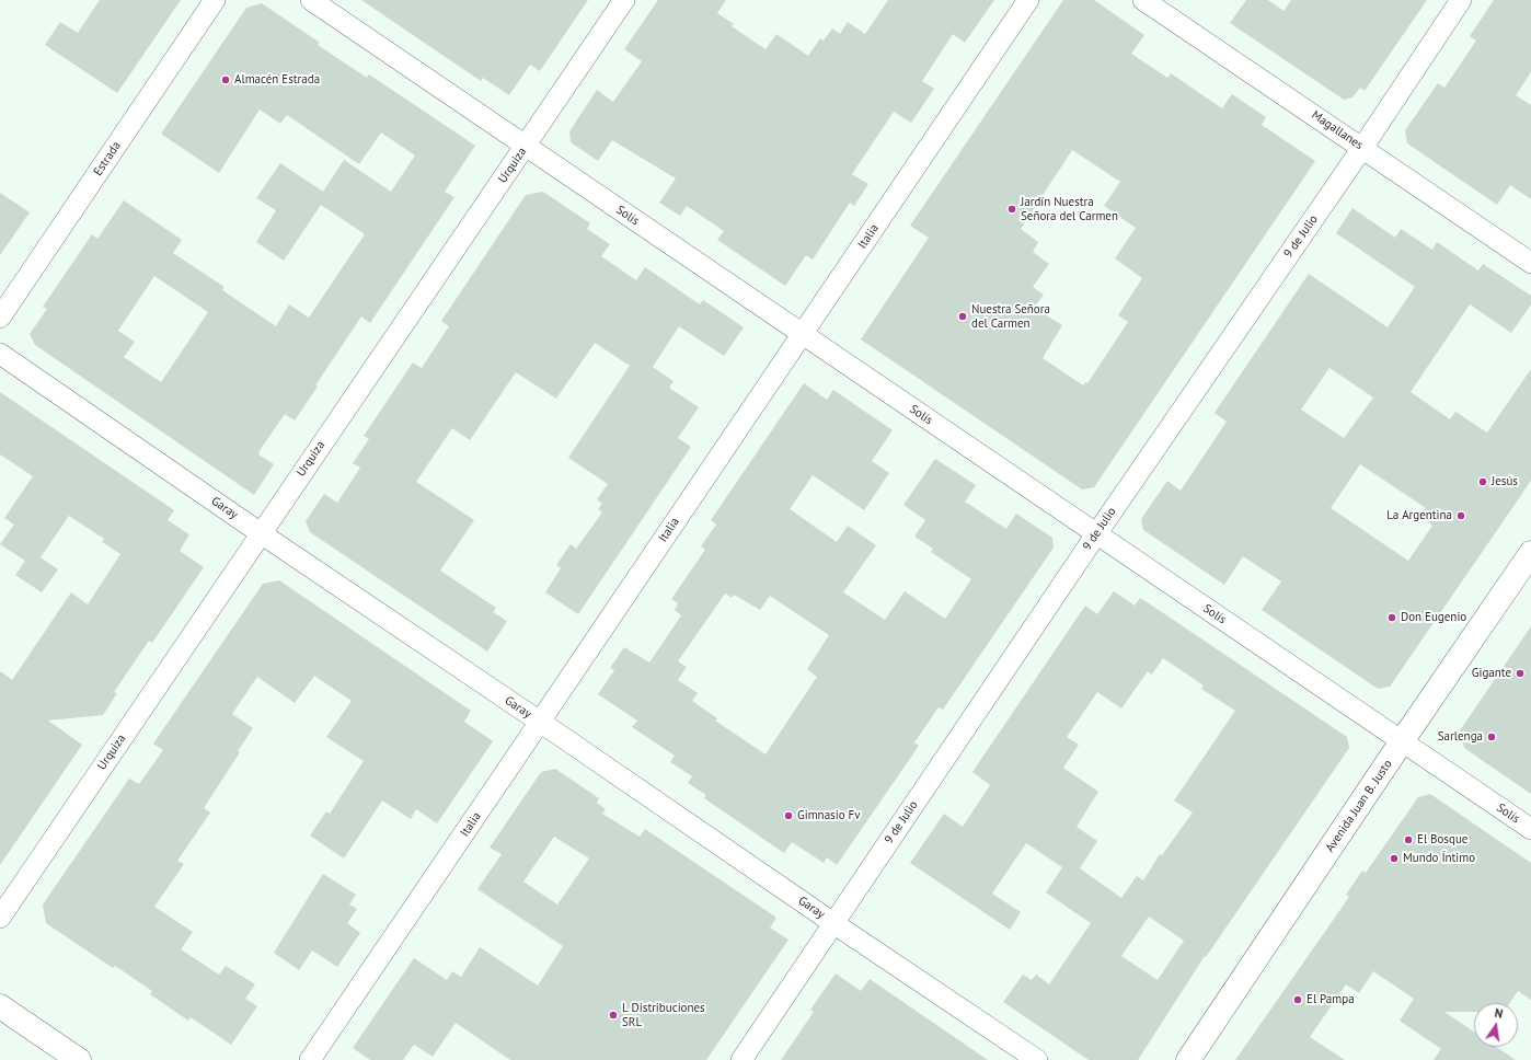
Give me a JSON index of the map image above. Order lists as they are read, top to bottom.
{
  "streets": {
    "main road": ["Avenida Juan B. Justo"],
    "street": [
      "Magallanes",
      "Estrada",
      "Urquiza",
      "Solís",
      "Italia",
      "9 de Julio",
      "Garay"
    ]
  },
  "crossings": [
    ["Magallanes", "9 de Julio"],
    ["Urquiza", "Solís"],
    ["Urquiza", "Garay"],
    ["Solís", "Italia"],
    ["Solís", "9 de Julio"],
    ["Solís", "Avenida Juan B. Justo"],
    ["Italia", "Garay"],
    ["9 de Julio", "Garay"]
  ],
  "places": [
    "Almacén Estrada",
    "Jardín Nuestra Señora del Carmen",
    "Nuestra Señora del Carmen",
    "Jesús",
    "La Argentina",
    "Don Eugenio",
    "Gigante",
    "Sarlenga",
    "Gimnasio Fv",
    "El Bosque",
    "Mundo Íntimo",
    "El Pampa",
    "L Distribuciones SRL"
  ],
  "north": "top"
}
